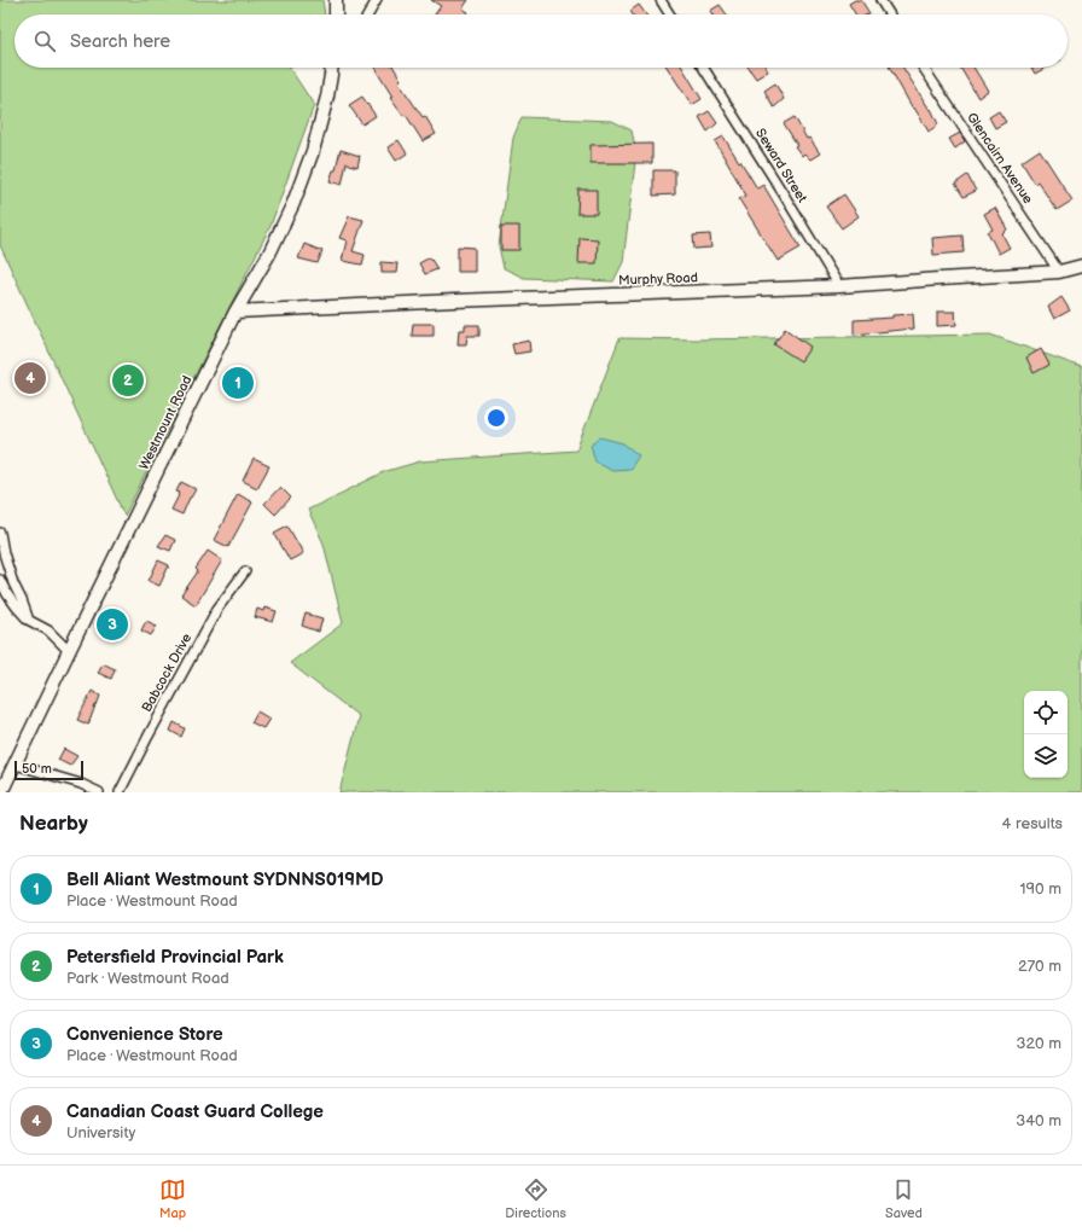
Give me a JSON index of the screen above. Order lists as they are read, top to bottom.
{
  "streets": {
    "street": [
      "Glencairn Avenue",
      "Seward Street",
      "Murphy Road",
      "Westmount Road",
      "Babcock Drive"
    ]
  },
  "crossings": [
    ["Glencairn Avenue", "Murphy Road"],
    ["Seward Street", "Murphy Road"],
    ["Murphy Road", "Westmount Road"]
  ],
  "scale_bar": "50 m",
  "page": {
    "search": "Search here",
    "pins": [
      "4",
      "2",
      "1",
      "3"
    ],
    "scale": "50 m",
    "heading": ["Nearby", "4 results"],
    "list": [
      {
        "mark": "1",
        "name": "Bell Aliant Westmount SYDNNS019MD",
        "note": "Place · Westmount Road",
        "value": "190 m"
      },
      {
        "mark": "2",
        "name": "Petersfield Provincial Park",
        "note": "Park · Westmount Road",
        "value": "270 m"
      },
      {
        "mark": "3",
        "name": "Convenience Store",
        "note": "Place · Westmount Road",
        "value": "320 m"
      },
      {
        "mark": "4",
        "name": "Canadian Coast Guard College",
        "note": "University",
        "value": "340 m"
      }
    ],
    "nav": ["Map", "Directions", "Saved"]
  }
}
